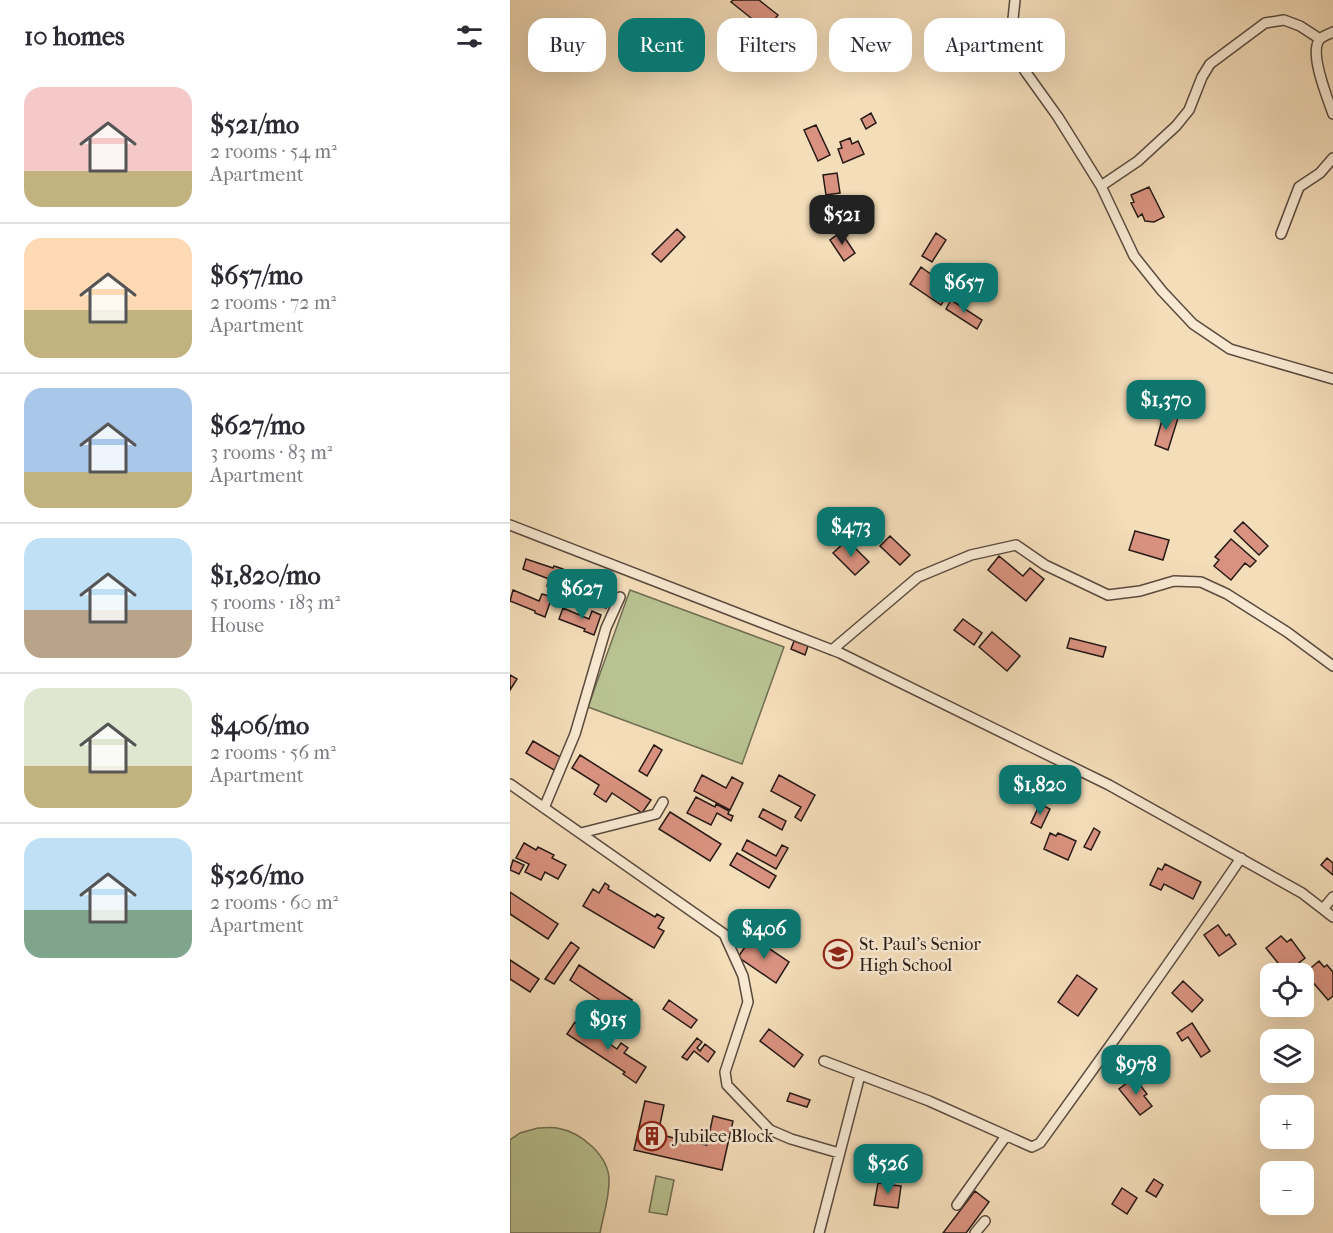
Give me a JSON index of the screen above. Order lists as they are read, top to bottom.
{
  "places": {
    "school or university": ["St. Paul's Senior High School"],
    "building": ["Jubilee Block"]
  },
  "page": {
    "heading": "10 homes",
    "chip": [
      "Buy",
      "Rent",
      "Filters",
      "New",
      "Apartment"
    ],
    "list": [
      {
        "name": "$521/mo",
        "note": "2 rooms · 54 m² · Apartment"
      },
      {
        "name": "$657/mo",
        "note": "2 rooms · 72 m² · Apartment"
      },
      {
        "name": "$627/mo",
        "note": "3 rooms · 83 m² · Apartment"
      },
      {
        "name": "$1,820/mo",
        "note": "5 rooms · 183 m² · House"
      },
      {
        "name": "$406/mo",
        "note": "2 rooms · 56 m² · Apartment"
      },
      {
        "name": "$526/mo",
        "note": "2 rooms · 60 m² · Apartment"
      }
    ],
    "price": [
      "$521",
      "$657",
      "$1,370",
      "$473",
      "$627",
      "$1,820",
      "$406",
      "$915",
      "$978",
      "$526"
    ],
    "map_buttons": ["+", "−"]
  }
}
